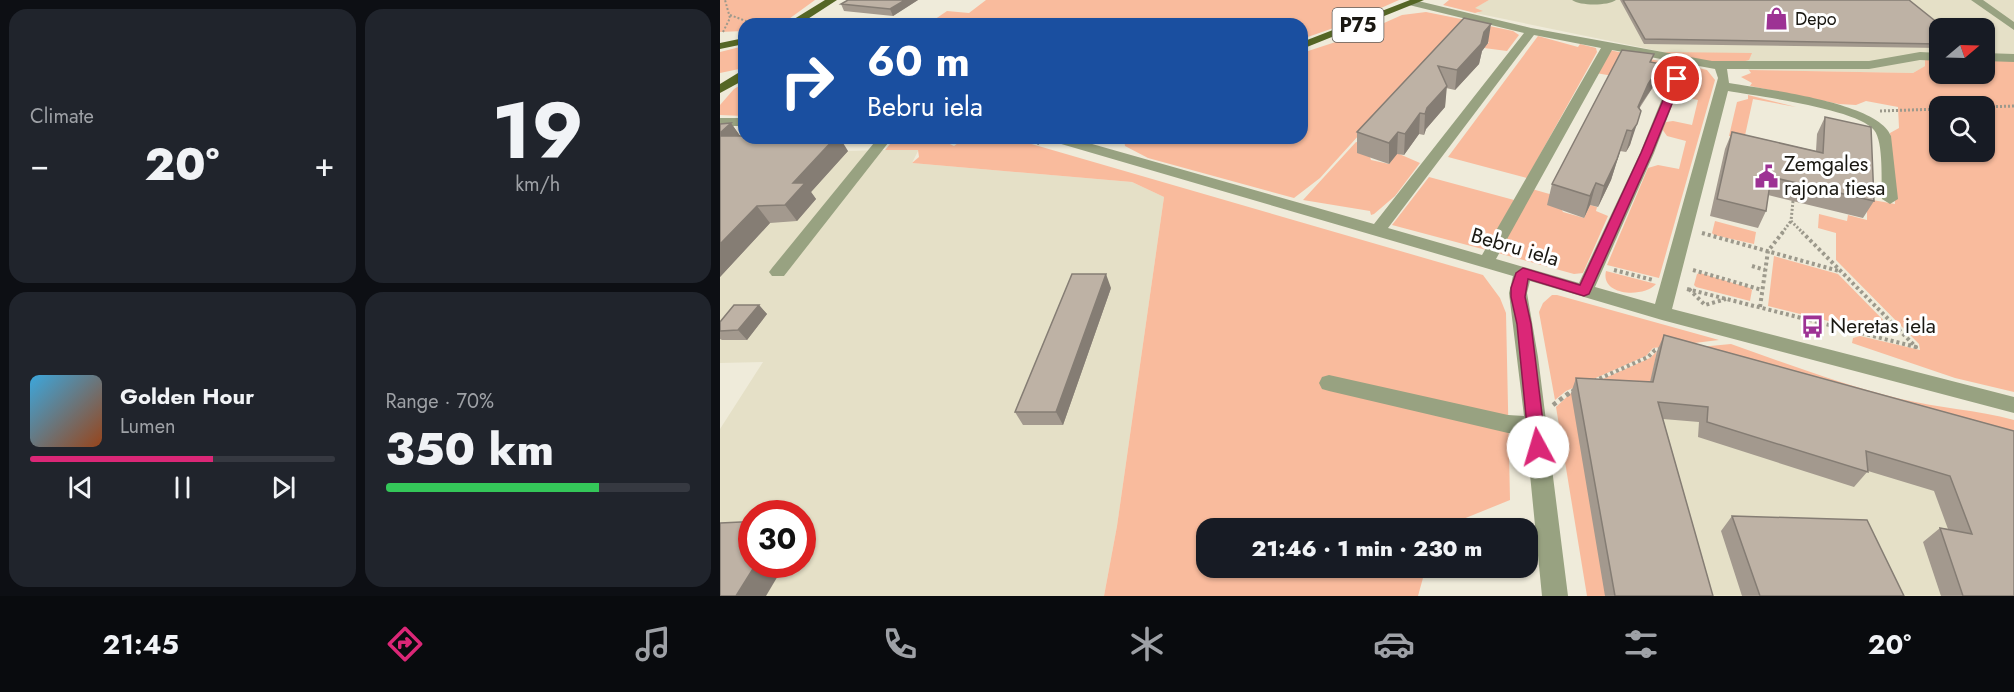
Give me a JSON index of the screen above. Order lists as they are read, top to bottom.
{
  "streets": {
    "main road": ["P75"],
    "street": ["Bebru iela"]
  },
  "places": {
    "shop": ["Depo"],
    "public building": ["Zemgales rajona tiesa"],
    "bus stop": ["Neretas iela"]
  },
  "north": "right",
  "page": {
    "tile": [
      "Climate",
      ["19", "km/h"],
      ["Range · 70%", "350 km"]
    ],
    "turn": ["60 m", "Bebru iela"],
    "heat": ["−", "20°", "+"],
    "song": ["Golden Hour", "Lumen"],
    "limit": "30",
    "trip": "21:46 · 1 min · 230 m",
    "tabs": ["21:45", "20°"]
  }
}
